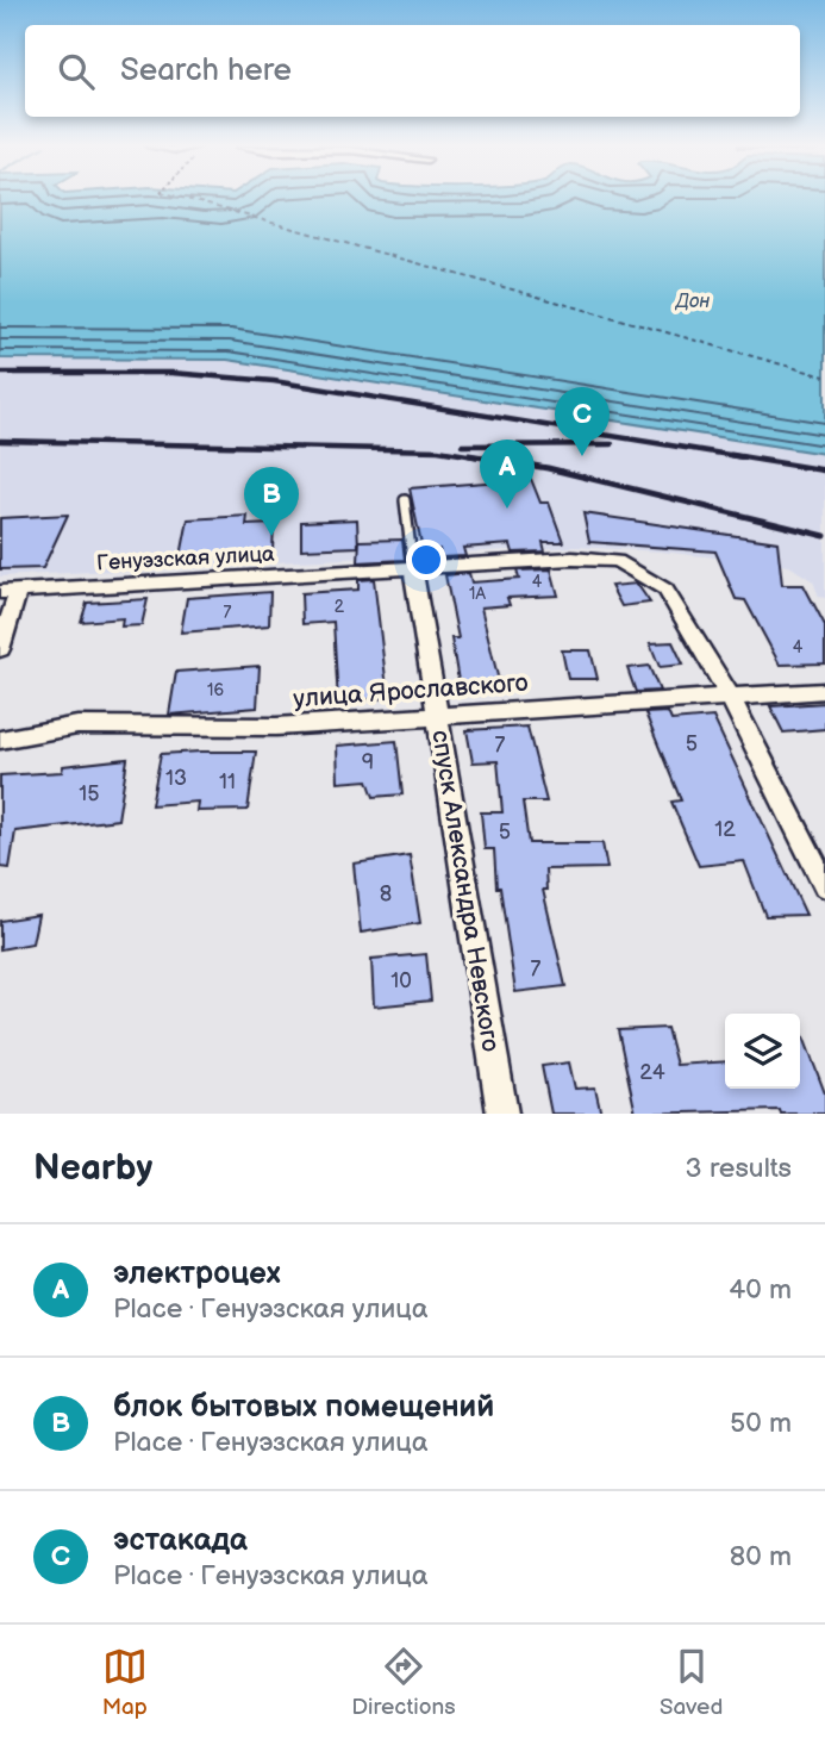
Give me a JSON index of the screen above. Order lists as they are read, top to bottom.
{
  "streets": {
    "street": ["Генуэзская улица", "улица Ярославского", "спуск Александра Невского"]
  },
  "crossings": [
    ["Генуэзская улица", "улица Ярославского"],
    ["Генуэзская улица", "спуск Александра Невского"],
    ["улица Ярославского", "спуск Александра Невского"]
  ],
  "water": ["Дон"],
  "house_numbers": [
    "4",
    "1А",
    "2",
    "7",
    "4",
    "16",
    "5",
    "7",
    "9",
    "13",
    "11",
    "15",
    "12",
    "5",
    "8",
    "7",
    "10",
    "24"
  ],
  "page": {
    "search": "Search here",
    "pins": ["C", "A", "B"],
    "heading": ["Nearby", "3 results"],
    "list": [
      {
        "mark": "A",
        "name": "электроцех",
        "note": "Place · Генуэзская улица",
        "value": "40 m"
      },
      {
        "mark": "B",
        "name": "блок бытовых помещений",
        "note": "Place · Генуэзская улица",
        "value": "50 m"
      },
      {
        "mark": "C",
        "name": "эстакада",
        "note": "Place · Генуэзская улица",
        "value": "80 m"
      }
    ],
    "nav": ["Map", "Directions", "Saved"]
  }
}
